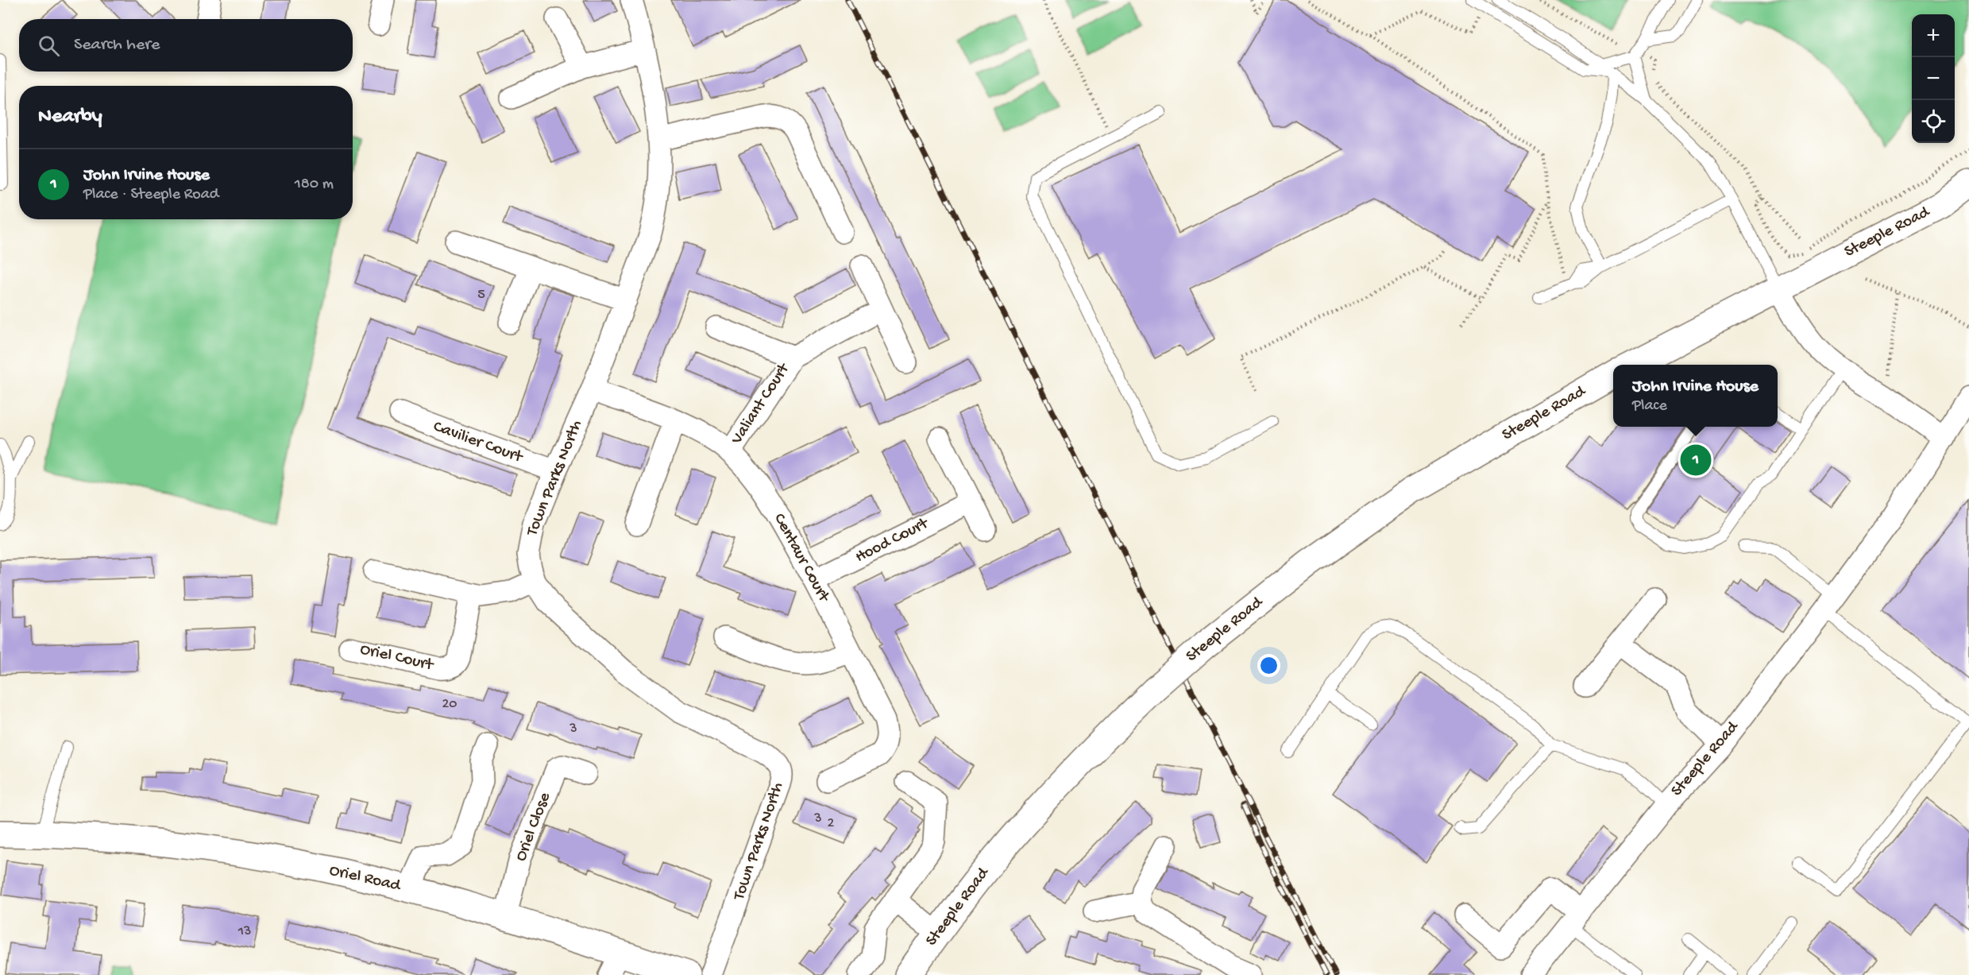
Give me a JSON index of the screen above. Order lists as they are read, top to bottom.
{
  "streets": {
    "street": [
      "Steeple Road",
      "Valiant Court",
      "Cavilier Court",
      "Town Parks North",
      "Hood Court",
      "Centaur Court",
      "Oriel Court",
      "Oriel Close",
      "Oriel Road"
    ]
  },
  "crossings": [
    ["Valiant Court", "Centaur Court"],
    ["Cavilier Court", "Town Parks North"],
    ["Town Parks North", "Centaur Court"],
    ["Hood Court", "Centaur Court"],
    ["Oriel Close", "Oriel Road"]
  ],
  "house_numbers": [
    "5",
    "20",
    "3",
    "3",
    "2",
    "13"
  ],
  "page": {
    "map_buttons": ["+", "−"],
    "search": "Search here",
    "heading": "Nearby",
    "list": [
      {
        "mark": "1",
        "name": "John Irvine House",
        "note": "Place · Steeple Road",
        "value": "180 m"
      }
    ],
    "popup": ["John Irvine House", "Place"],
    "pins": "1"
  }
}
